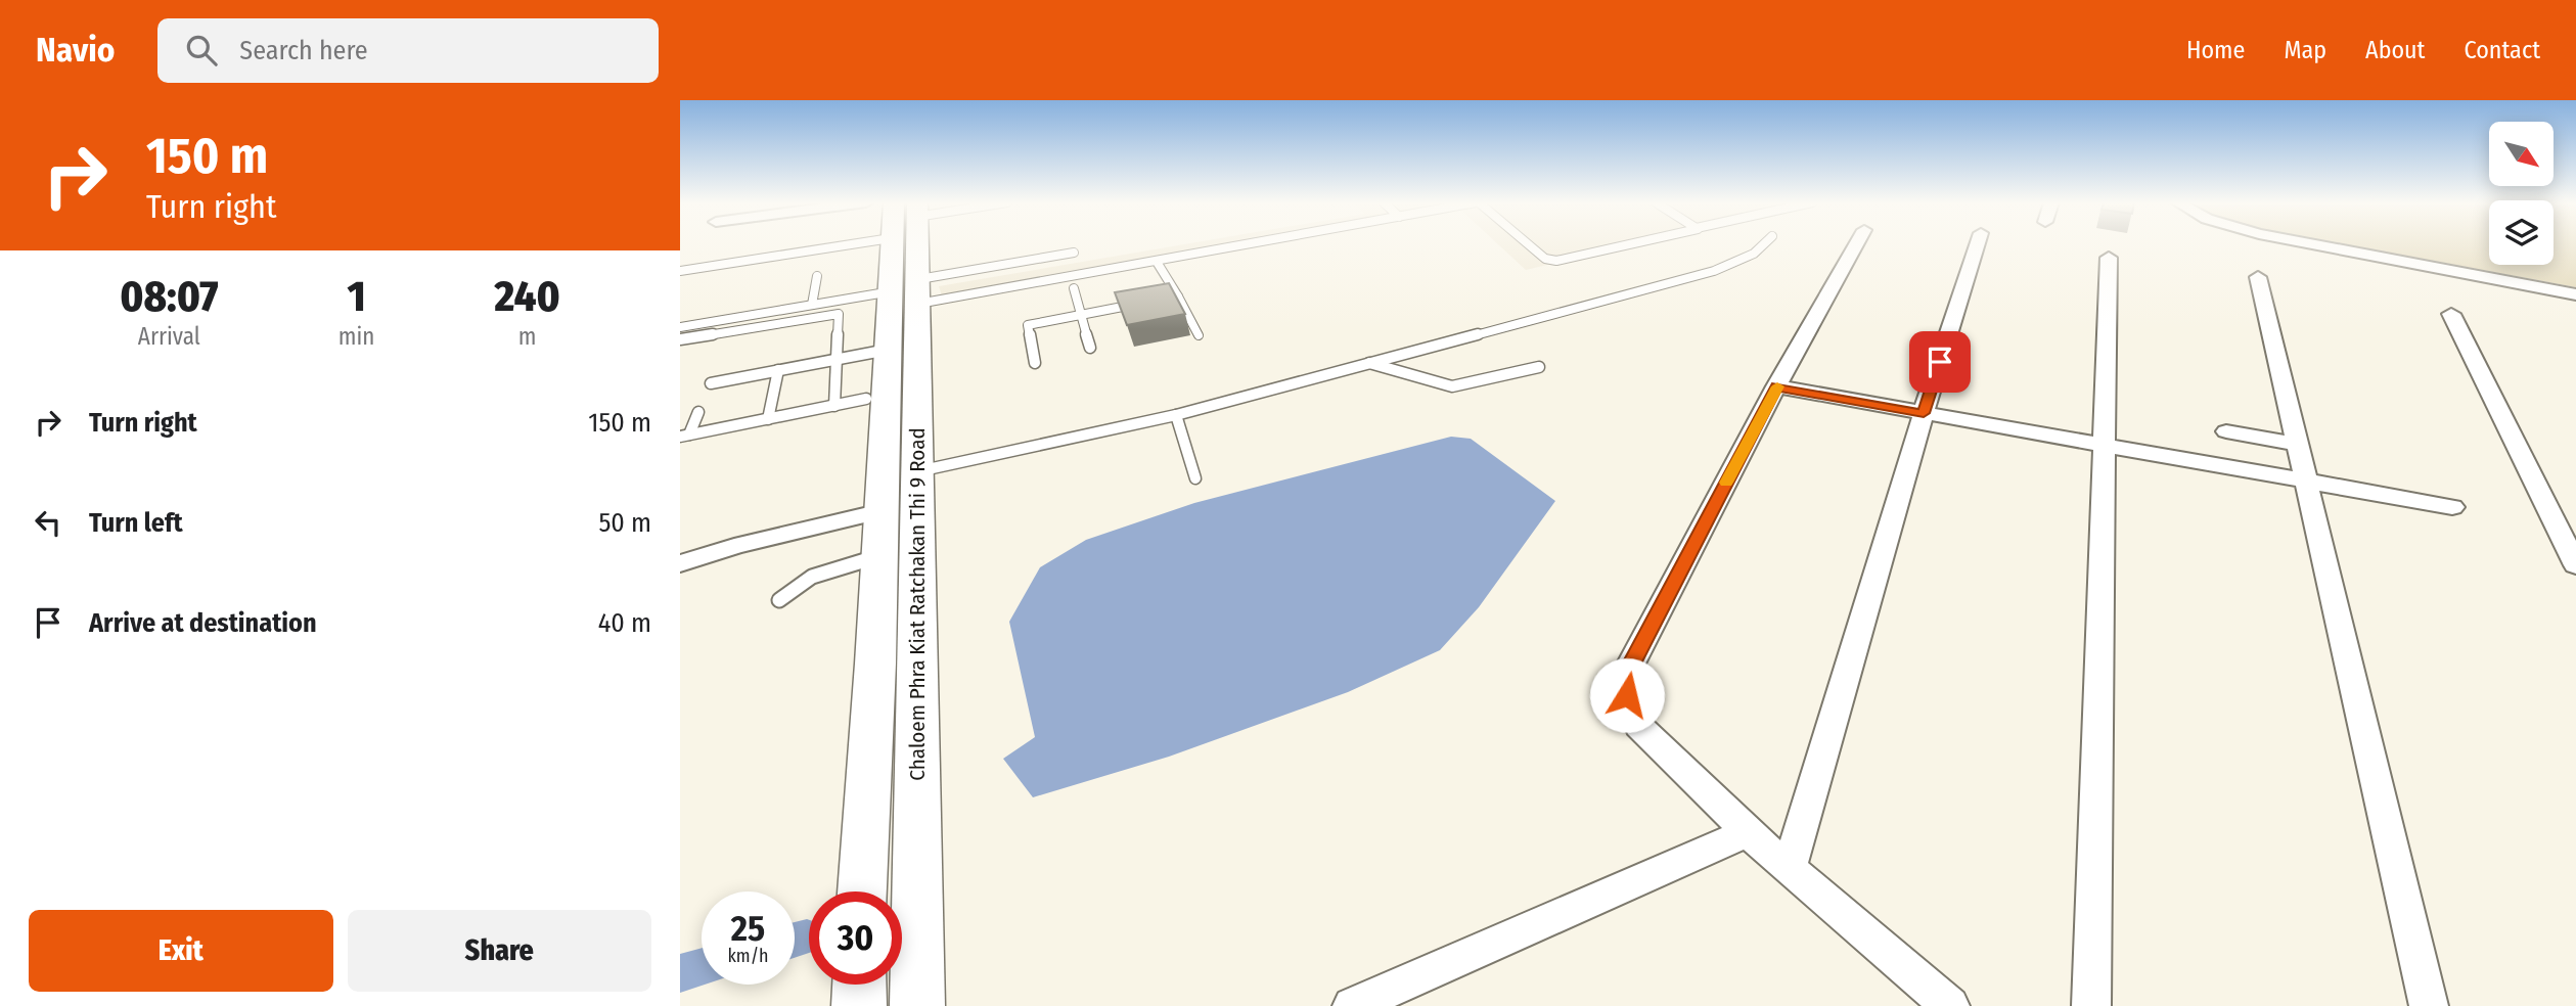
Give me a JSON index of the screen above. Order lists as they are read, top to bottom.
{
  "streets": {
    "main road": ["Chaloem Phra Kiat Ratchakan Thi 9 Road"]
  },
  "north": "bottom right",
  "page": {
    "header": "Navio",
    "search": "Search here",
    "nav": [
      "Home",
      "Map",
      "About",
      "Contact"
    ],
    "turn": ["150 m", "Turn right"],
    "eta": [
      "08:07",
      "Arrival",
      "1",
      "min",
      "240",
      "m"
    ],
    "list": [
      {
        "name": "Turn right",
        "value": "150 m"
      },
      {
        "name": "Turn left",
        "value": "50 m"
      },
      {
        "name": "Arrive at destination",
        "value": "40 m"
      }
    ],
    "speed": "25 km/h",
    "limit": "30",
    "buttons": ["Exit", "Share"]
  }
}
